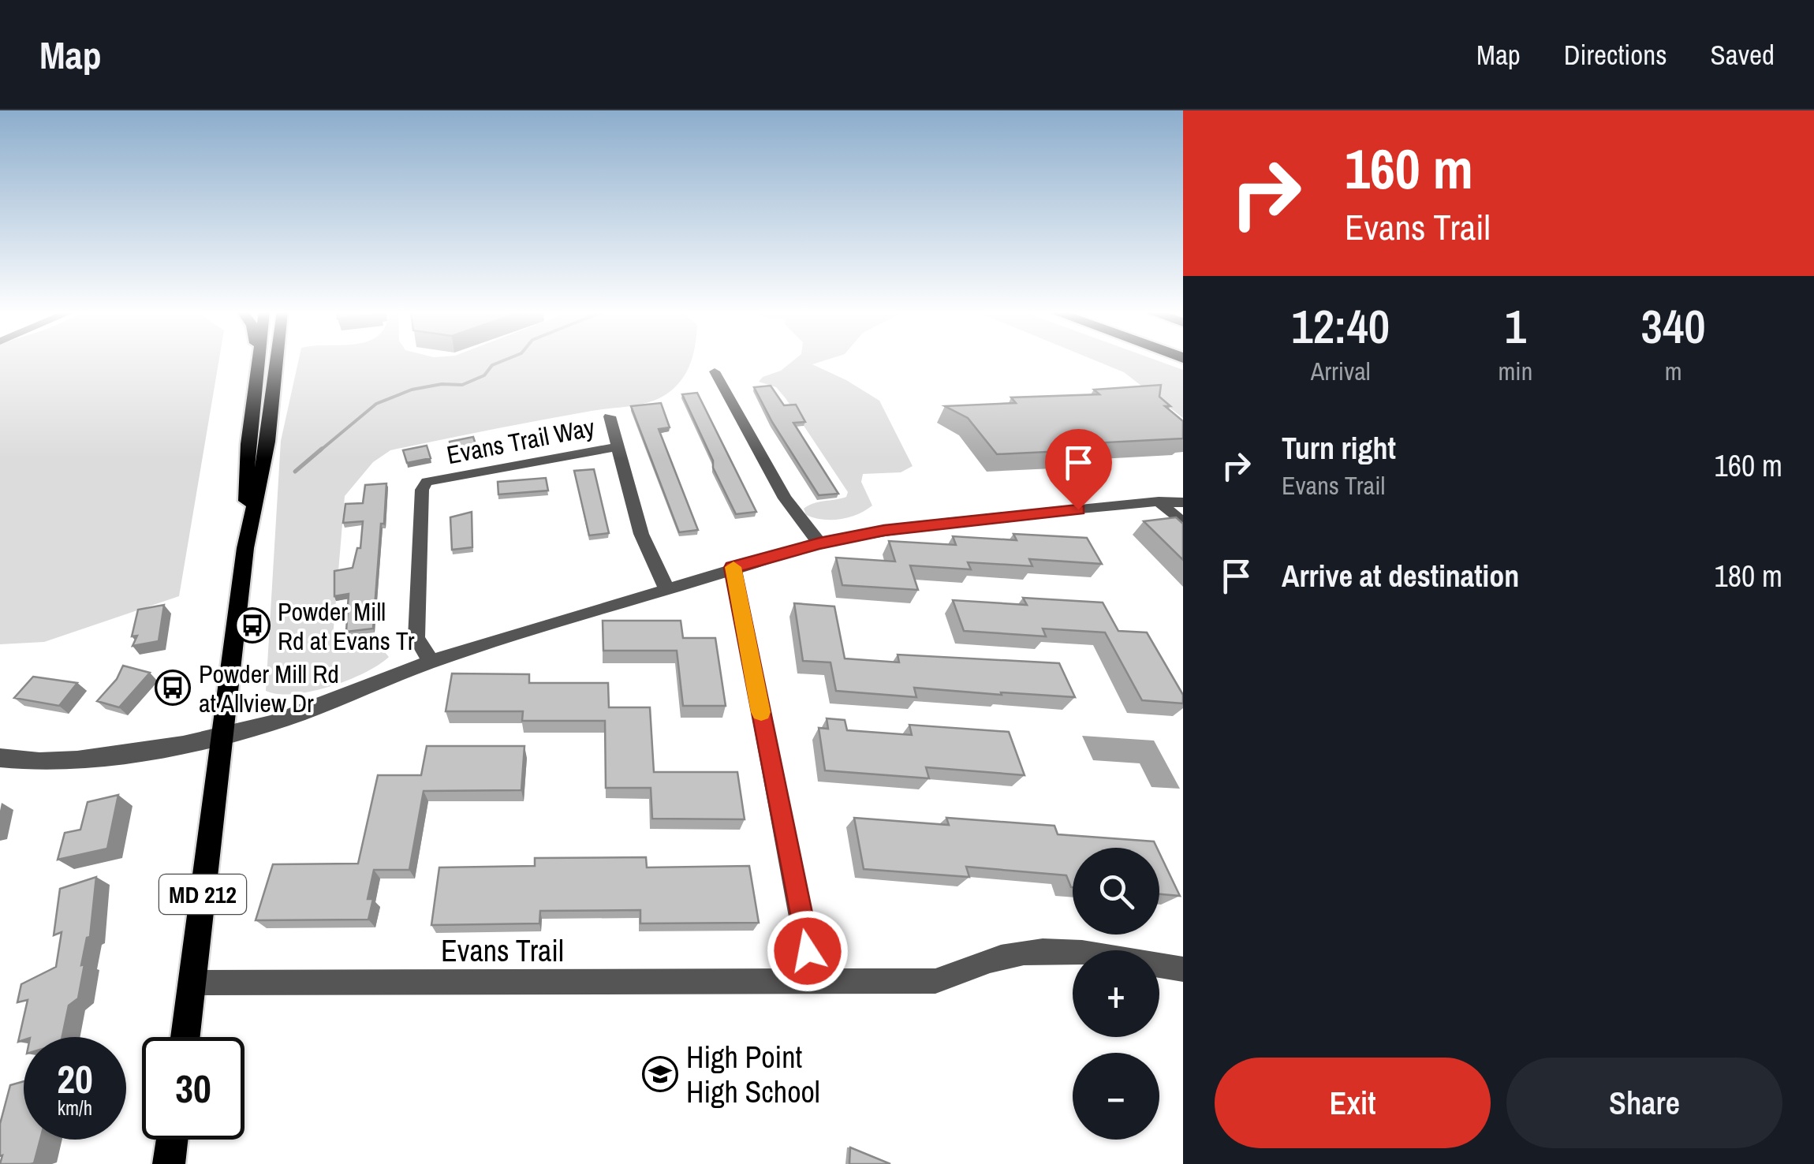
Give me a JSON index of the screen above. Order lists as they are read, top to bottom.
{
  "streets": {
    "main road": ["MD 212"],
    "street": ["Evans Trail Way", "Evans Trail"]
  },
  "crossings": [
    ["MD 212", "Evans Trail"]
  ],
  "places": {
    "bus stop": ["Powder Mill Rd at Evans Tr", "Powder Mill Rd at Allview Dr"],
    "school or university": ["High Point High School"]
  },
  "page": {
    "header": "Map",
    "nav": ["Map", "Directions", "Saved"],
    "turn": ["160 m", "Evans Trail"],
    "eta": [
      "12:40",
      "Arrival",
      "1",
      "min",
      "340",
      "m"
    ],
    "list": [
      {
        "name": "Turn right",
        "note": "Evans Trail",
        "value": "160 m"
      },
      {
        "name": "Arrive at destination",
        "value": "180 m"
      }
    ],
    "map_buttons": ["+", "−"],
    "speed": "20 km/h",
    "limit": "30",
    "buttons": ["Exit", "Share"]
  }
}
